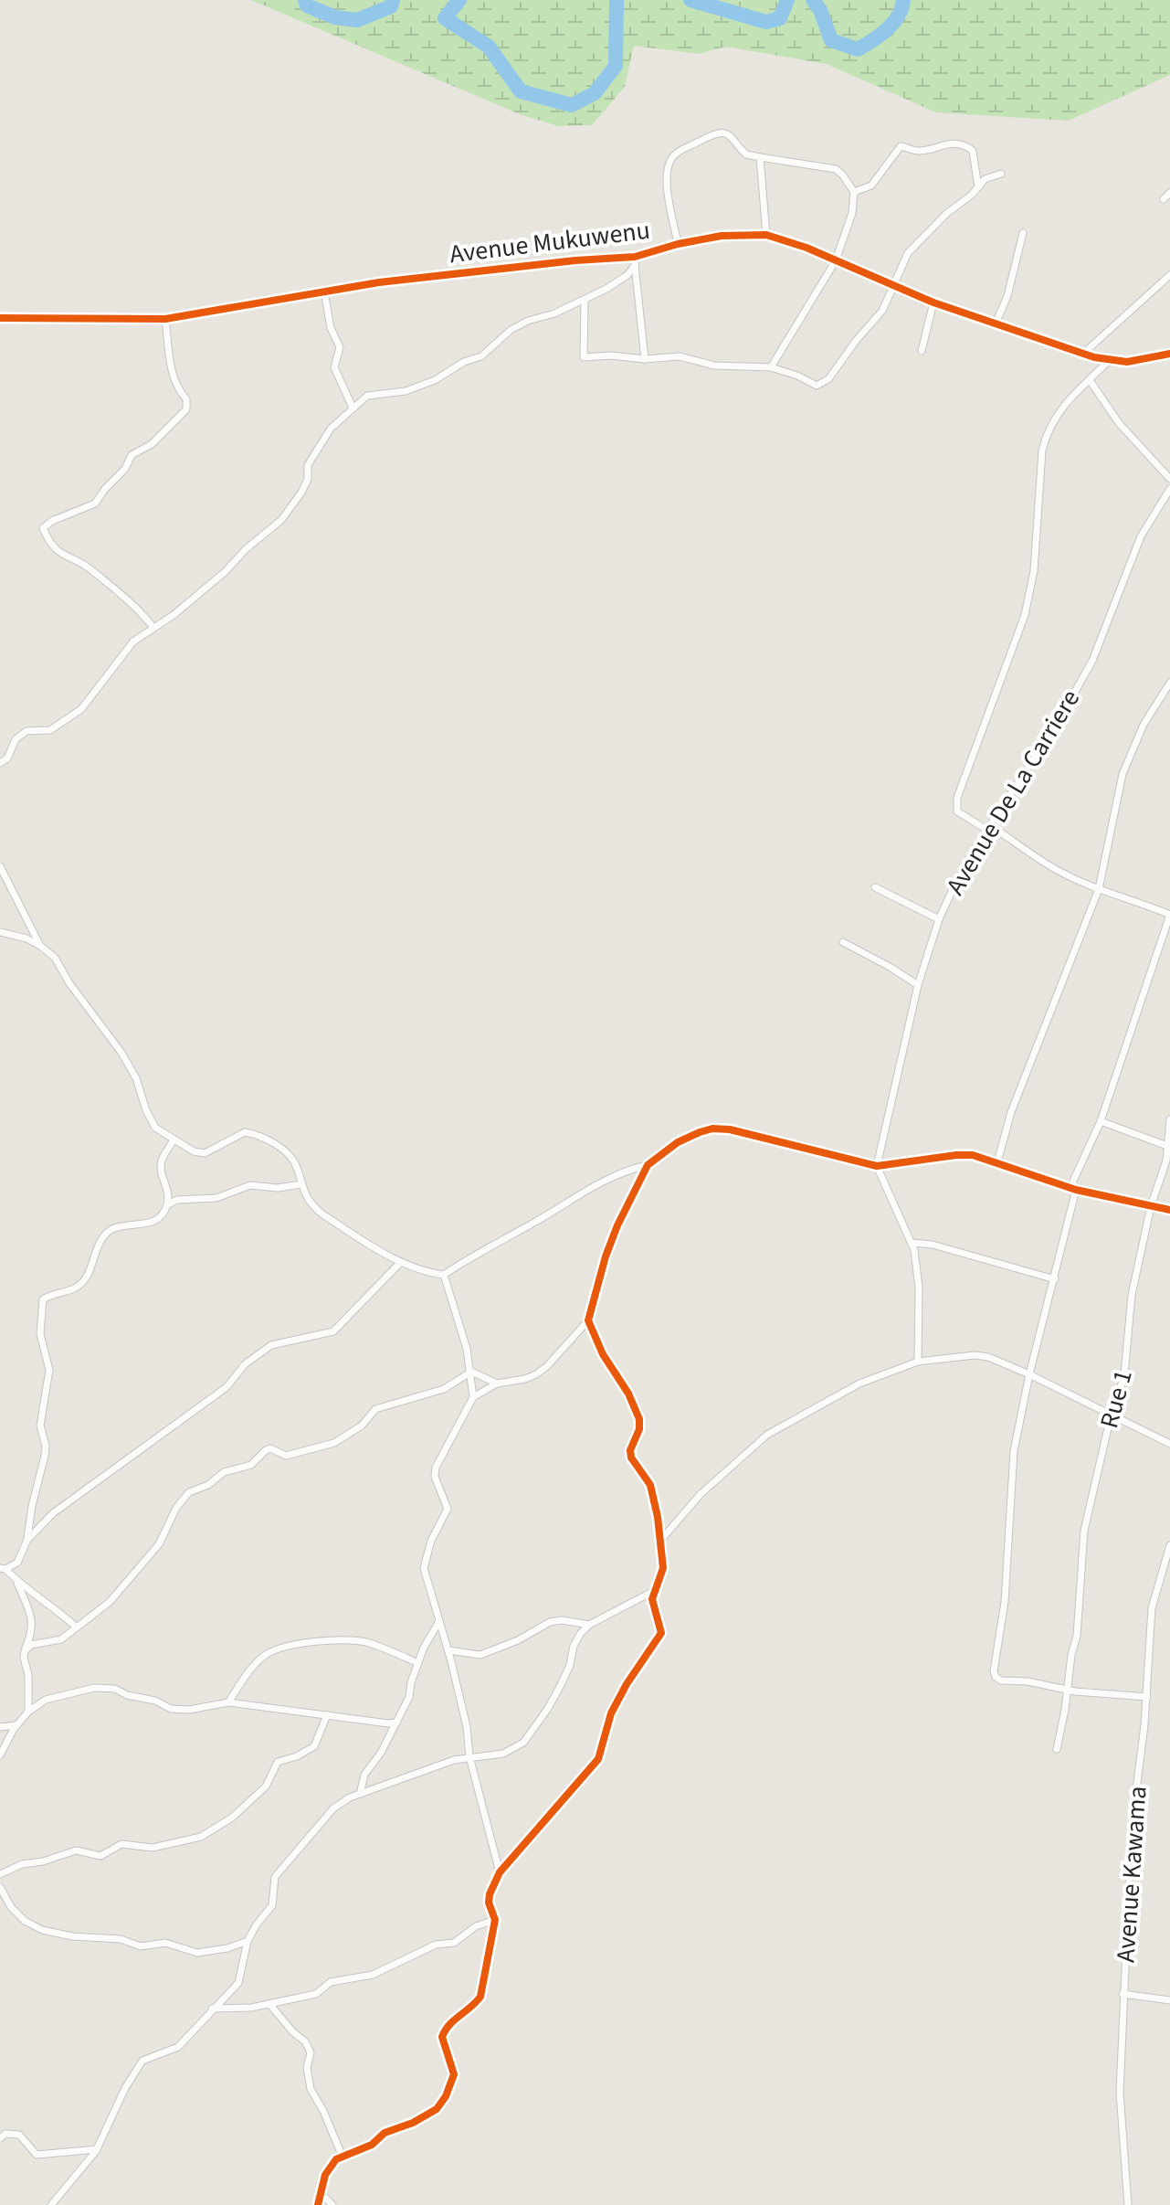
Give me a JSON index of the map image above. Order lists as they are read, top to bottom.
{
  "streets": {
    "street": [
      "Avenue Mukuwenu",
      "Avenue De La Carriere",
      "Rue 1",
      "Avenue Kawama"
    ]
  }
}
